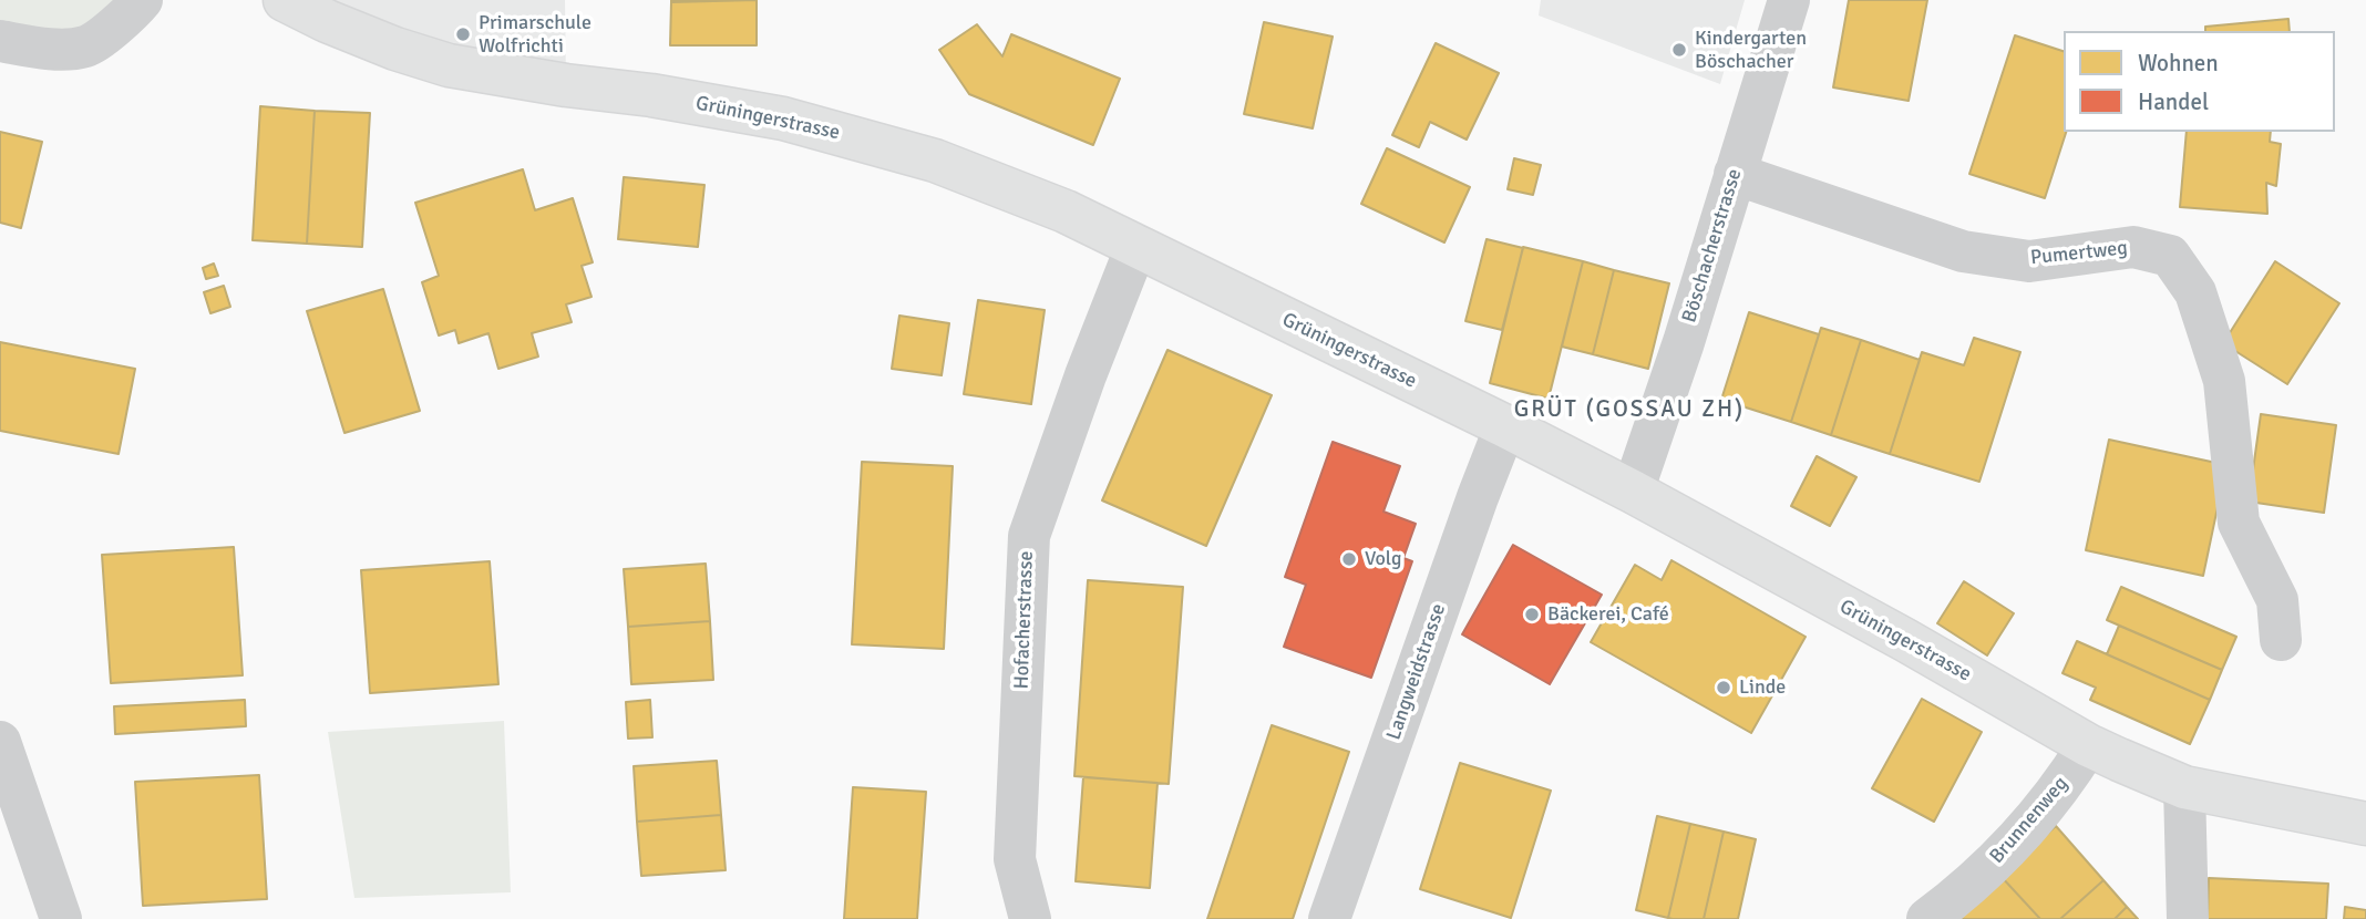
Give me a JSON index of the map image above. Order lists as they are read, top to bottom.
{
  "streets": {
    "main road": ["Grüningerstrasse"],
    "street": [
      "Böschacherstrasse",
      "Pumertweg",
      "Hofacherstrasse",
      "Langweidstrasse",
      "Brunnenweg"
    ]
  },
  "crossings": [
    ["Grüningerstrasse", "Böschacherstrasse"],
    ["Grüningerstrasse", "Hofacherstrasse"],
    ["Grüningerstrasse", "Langweidstrasse"],
    ["Grüningerstrasse", "Brunnenweg"],
    ["Böschacherstrasse", "Pumertweg"]
  ],
  "districts": ["GRÜT (GOSSAU ZH)"],
  "places": [
    "Primarschule Wolfrichti",
    "Kindergarten Böschacher",
    "Volg",
    "Bäckerei, Café",
    "Linde"
  ],
  "legend": ["Wohnen", "Handel"]
}
